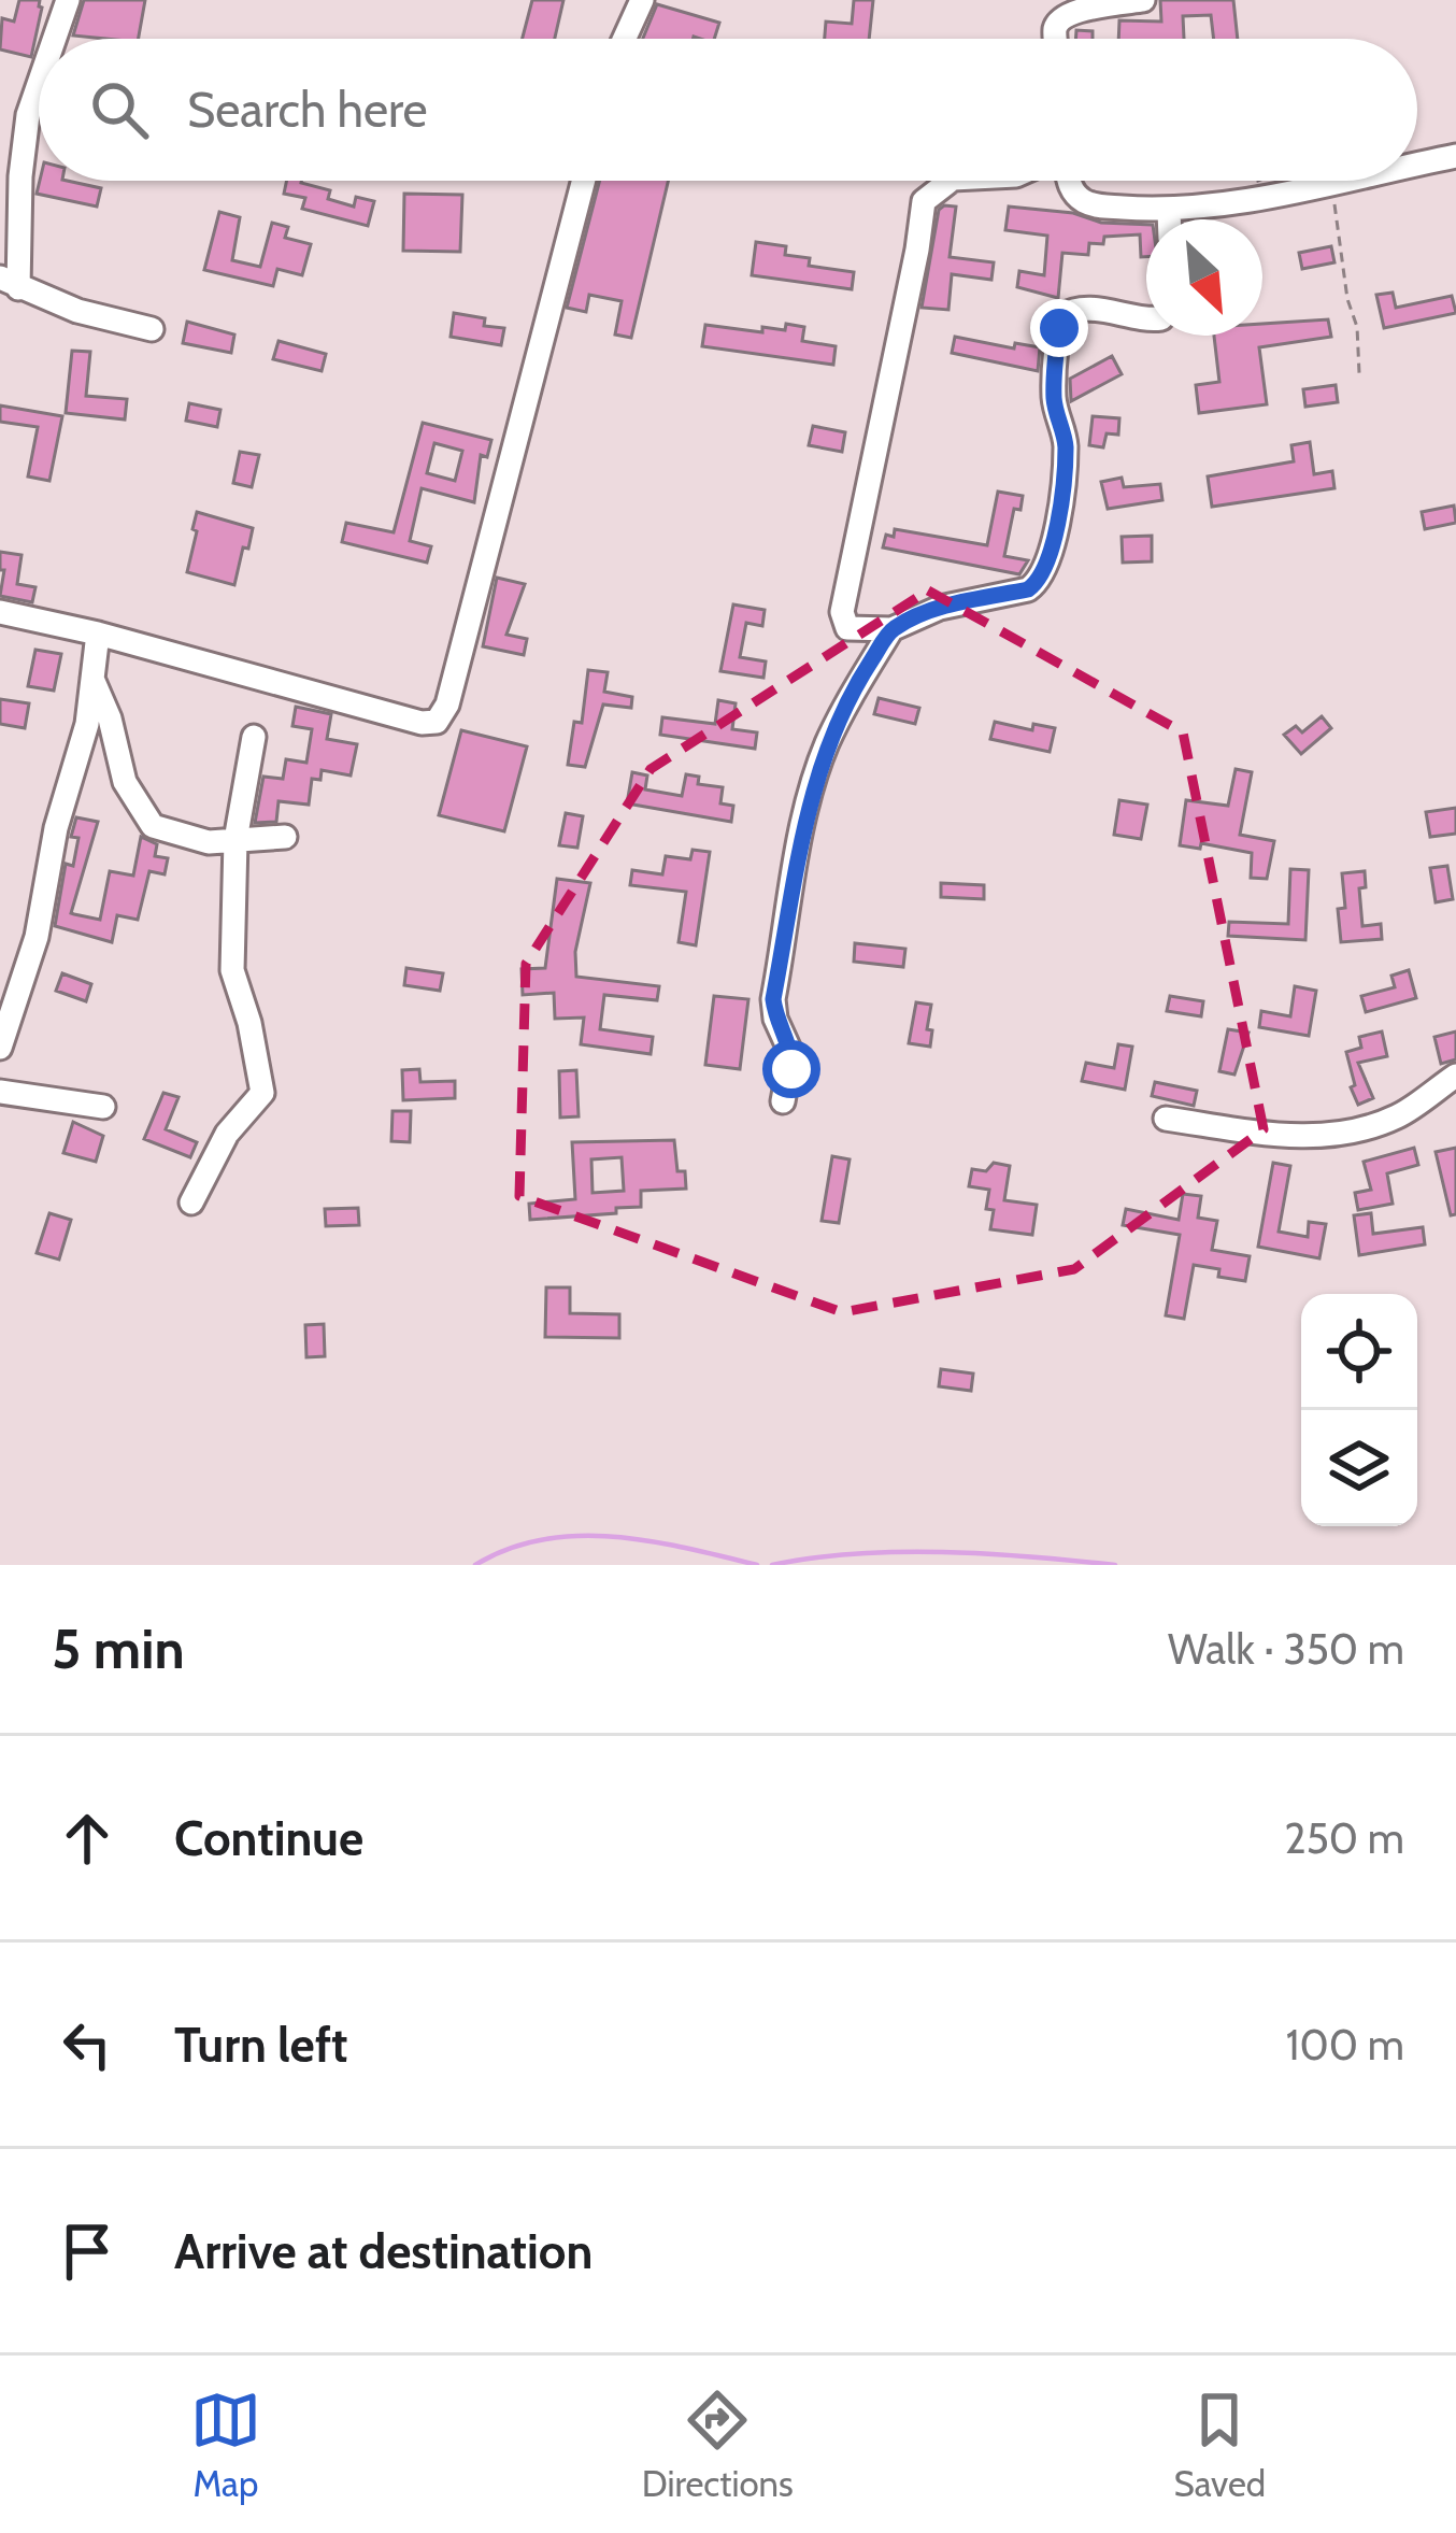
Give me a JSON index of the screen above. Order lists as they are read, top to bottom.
{
  "north": "bottom right",
  "page": {
    "search": "Search here",
    "heading": ["5 min", "Walk · 350 m"],
    "list": [
      ["Continue", "250 m"],
      ["Turn left", "100 m"],
      "Arrive at destination"
    ],
    "nav": ["Map", "Directions", "Saved"]
  }
}
